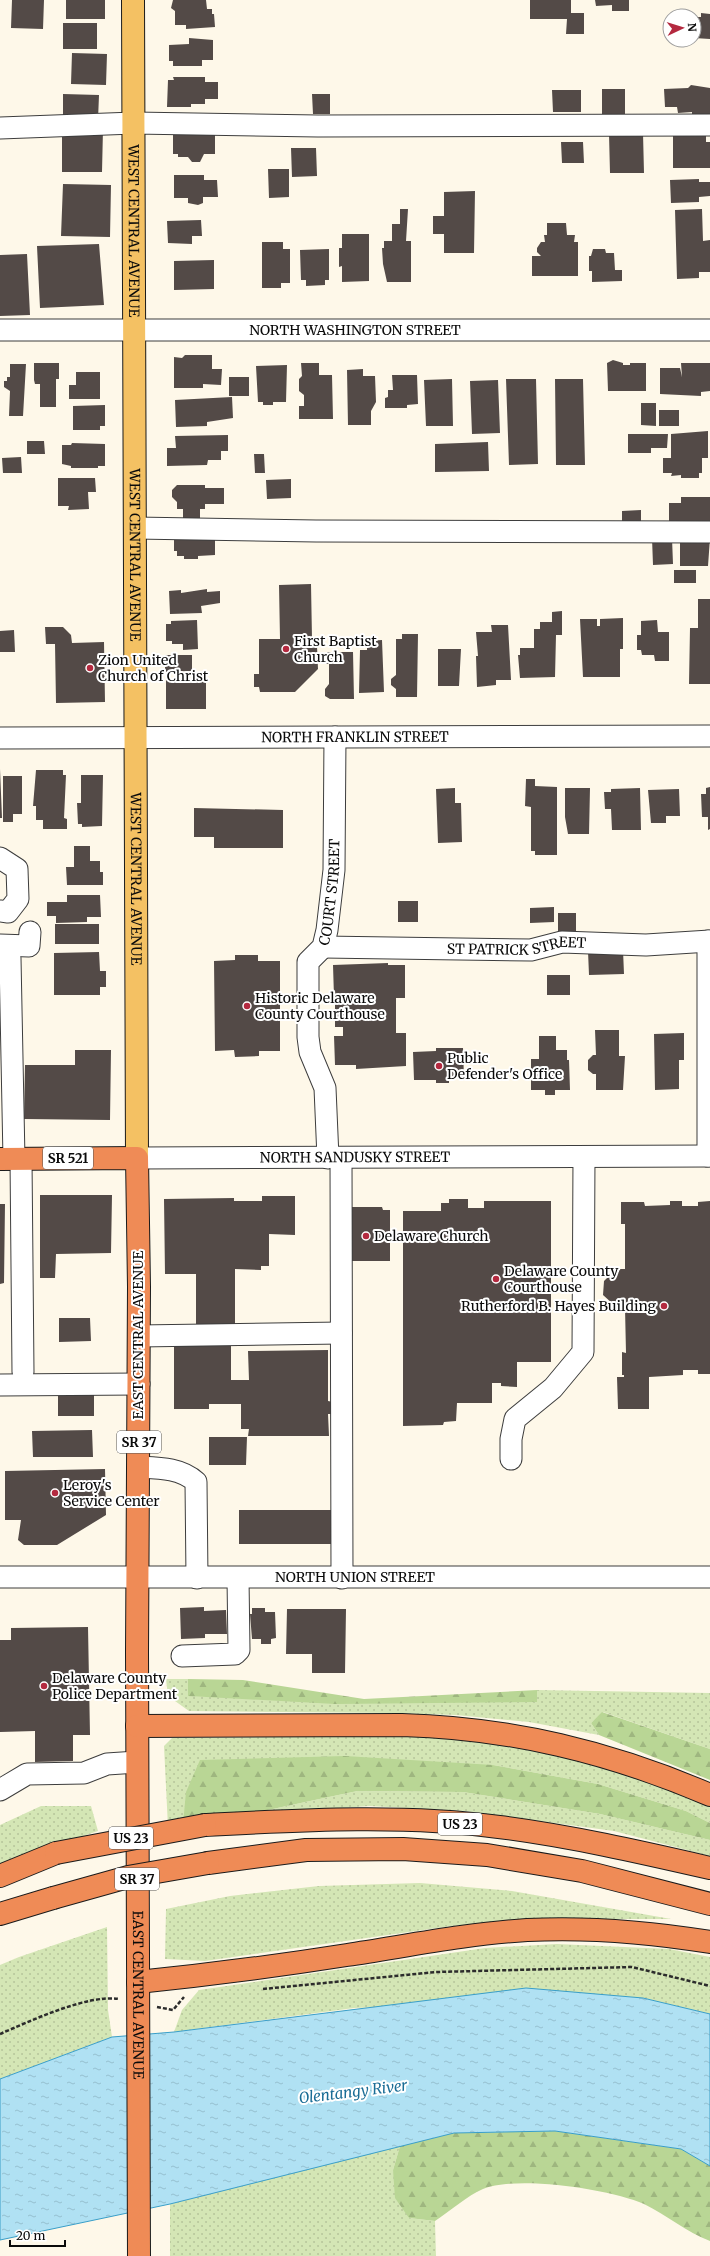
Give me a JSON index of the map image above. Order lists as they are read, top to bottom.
{
  "streets": {
    "highway": [
      "NORTH SANDUSKY STREET",
      "SR 521",
      "EAST CENTRAL AVENUE",
      "SR 37",
      "US 23"
    ],
    "main road": ["WEST CENTRAL AVENUE"],
    "street": [
      "NORTH WASHINGTON STREET",
      "NORTH FRANKLIN STREET",
      "COURT STREET",
      "ST PATRICK STREET",
      "NORTH UNION STREET"
    ]
  },
  "crossings": [
    ["WEST CENTRAL AVENUE", "NORTH WASHINGTON STREET"],
    ["WEST CENTRAL AVENUE", "NORTH FRANKLIN STREET"],
    ["WEST CENTRAL AVENUE", "NORTH SANDUSKY STREET"],
    ["WEST CENTRAL AVENUE", "EAST CENTRAL AVENUE"],
    ["NORTH FRANKLIN STREET", "COURT STREET"],
    ["COURT STREET", "ST PATRICK STREET"],
    ["COURT STREET", "NORTH SANDUSKY STREET"],
    ["COURT STREET", "NORTH UNION STREET"],
    ["NORTH SANDUSKY STREET", "EAST CENTRAL AVENUE"],
    ["EAST CENTRAL AVENUE", "NORTH UNION STREET"]
  ],
  "water": ["Olentangy River"],
  "places": [
    "First Baptist Church",
    "Zion United Church of Christ",
    "Historic Delaware County Courthouse",
    "Public Defender's Office",
    "Delaware Church",
    "Delaware County Courthouse",
    "Rutherford B. Hayes Building",
    "Leroy's Service Center",
    "Delaware County Police Department"
  ],
  "scale_bar": "20 m",
  "north": "right"
}
